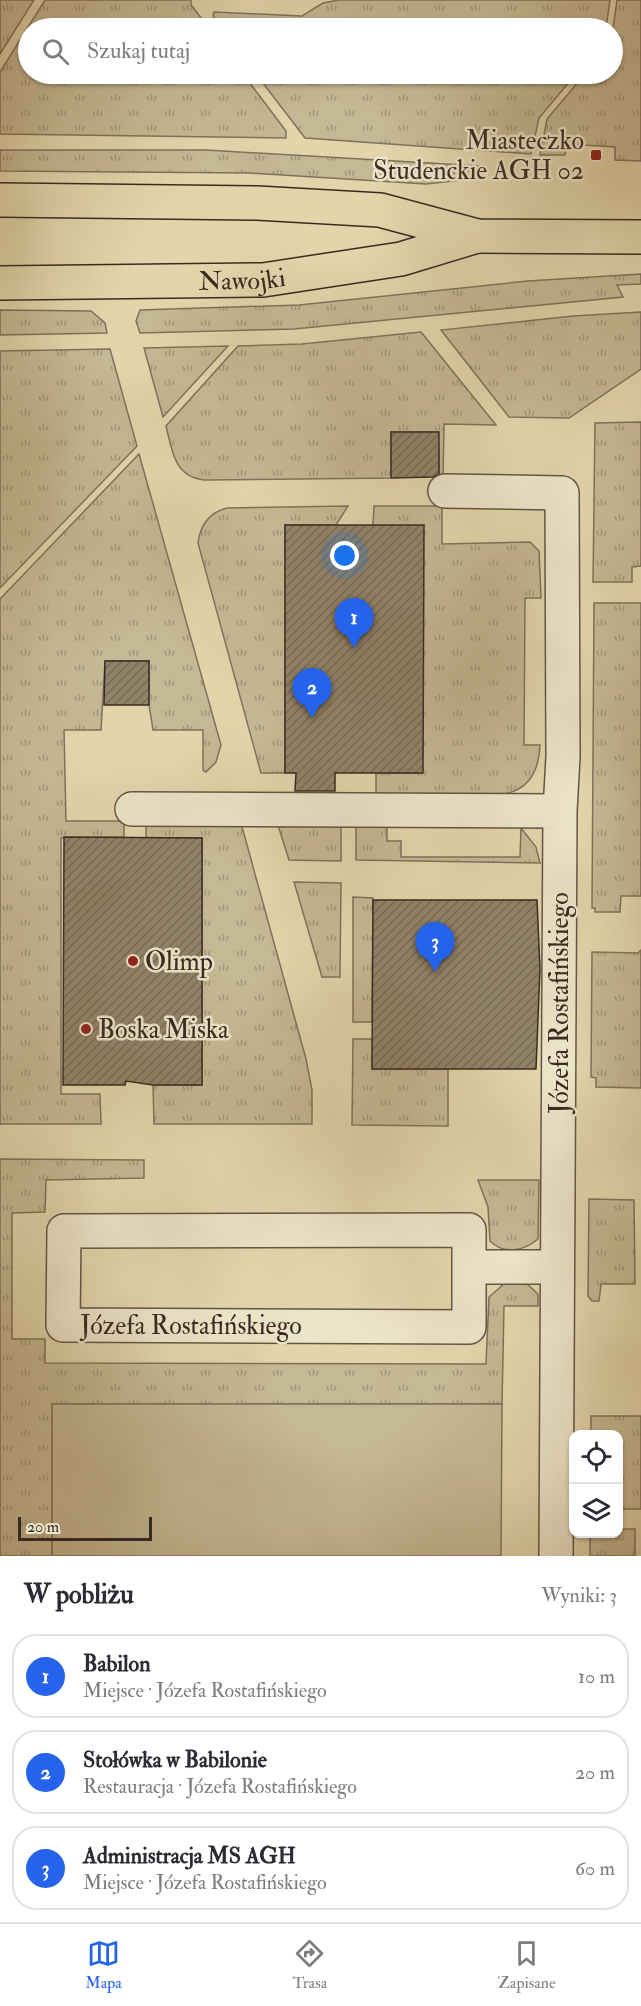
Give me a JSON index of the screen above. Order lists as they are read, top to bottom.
{
  "streets": {
    "main road": ["Nawojki"],
    "street": ["Józefa Rostafińskiego"]
  },
  "places": {
    "transit": ["Miasteczko Studenckie AGH 02"],
    "other": ["Olimp", "Boska Miska"]
  },
  "scale_bar": "20 m",
  "page": {
    "search": "Szukaj tutaj",
    "pins": ["1", "2", "3"],
    "scale": "20 m",
    "heading": ["W pobliżu", "Wyniki: 3"],
    "list": [
      {
        "mark": "1",
        "name": "Babilon",
        "note": "Miejsce · Józefa Rostafińskiego",
        "value": "10 m"
      },
      {
        "mark": "2",
        "name": "Stołówka w Babilonie",
        "note": "Restauracja · Józefa Rostafińskiego",
        "value": "20 m"
      },
      {
        "mark": "3",
        "name": "Administracja MS AGH",
        "note": "Miejsce · Józefa Rostafińskiego",
        "value": "60 m"
      }
    ],
    "nav": ["Mapa", "Trasa", "Zapisane"]
  }
}
